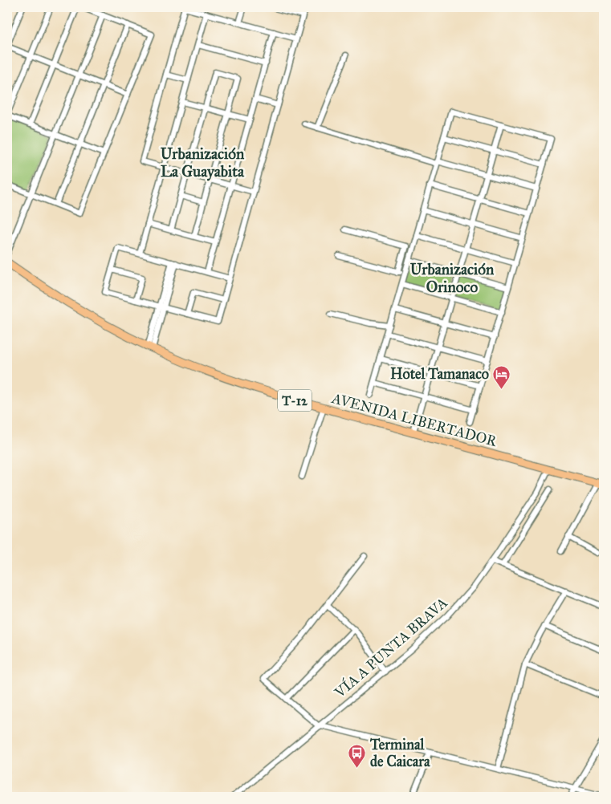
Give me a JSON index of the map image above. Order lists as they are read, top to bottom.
{
  "streets": {
    "highway": ["T-12", "AVENIDA LIBERTADOR"],
    "street": ["VÍA A PUNTA BRAVA"]
  },
  "crossings": [
    ["AVENIDA LIBERTADOR", "VÍA A PUNTA BRAVA"]
  ],
  "districts": ["Urbanización La Guayabita", "Urbanización Orinoco"],
  "places": {
    "hotel": ["Hotel Tamanaco"],
    "bus stop": ["Terminal de Caicara"]
  }
}
